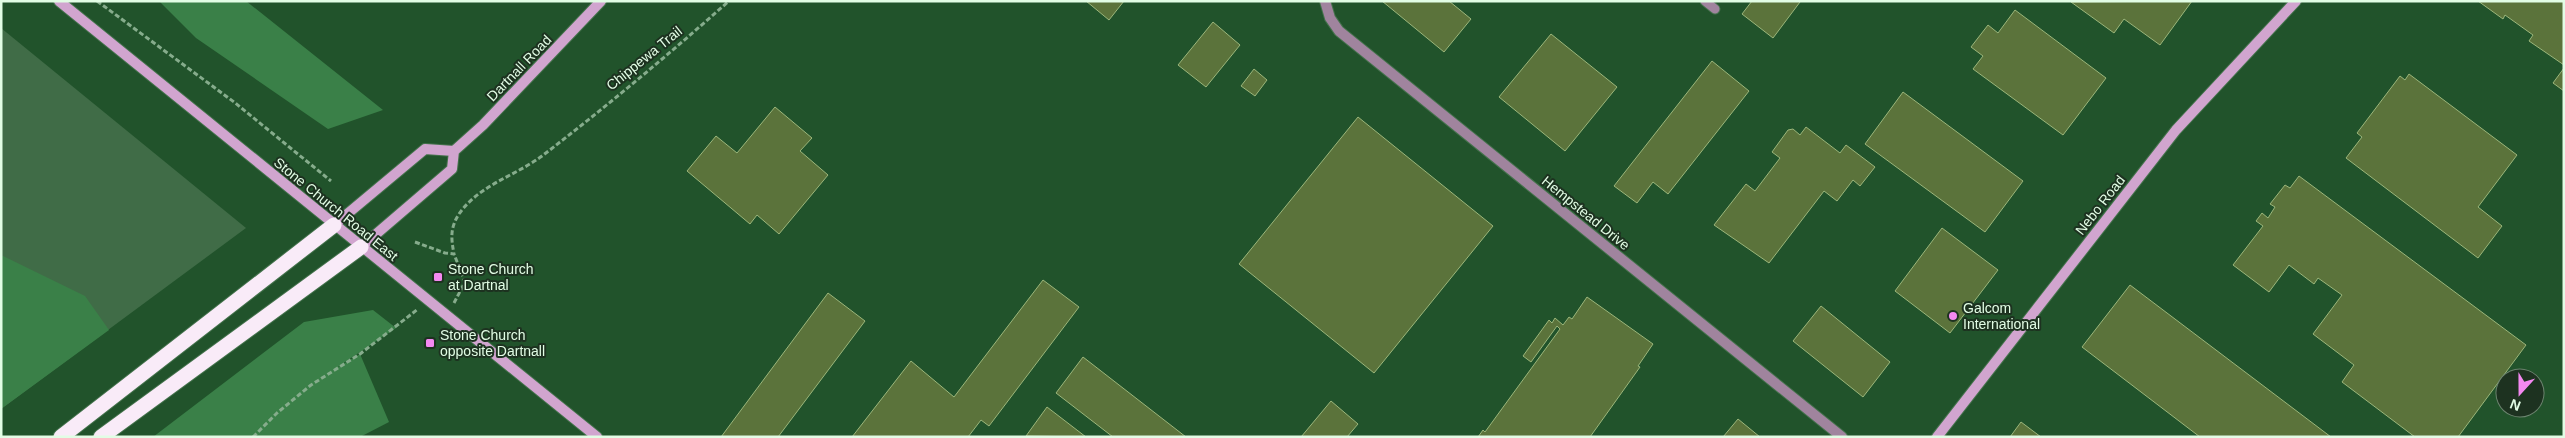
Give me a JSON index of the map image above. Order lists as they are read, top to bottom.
{
  "streets": {
    "street": [
      "Dartnall Road",
      "Nebo Road",
      "Stone Church Road East",
      "Hempstead Drive"
    ],
    "path": ["Chippewa Trail"]
  },
  "places": {
    "transit": ["Stone Church at Dartnal", "Stone Church opposite Dartnall"],
    "other": ["Galcom International"]
  },
  "north": "bottom"
}
